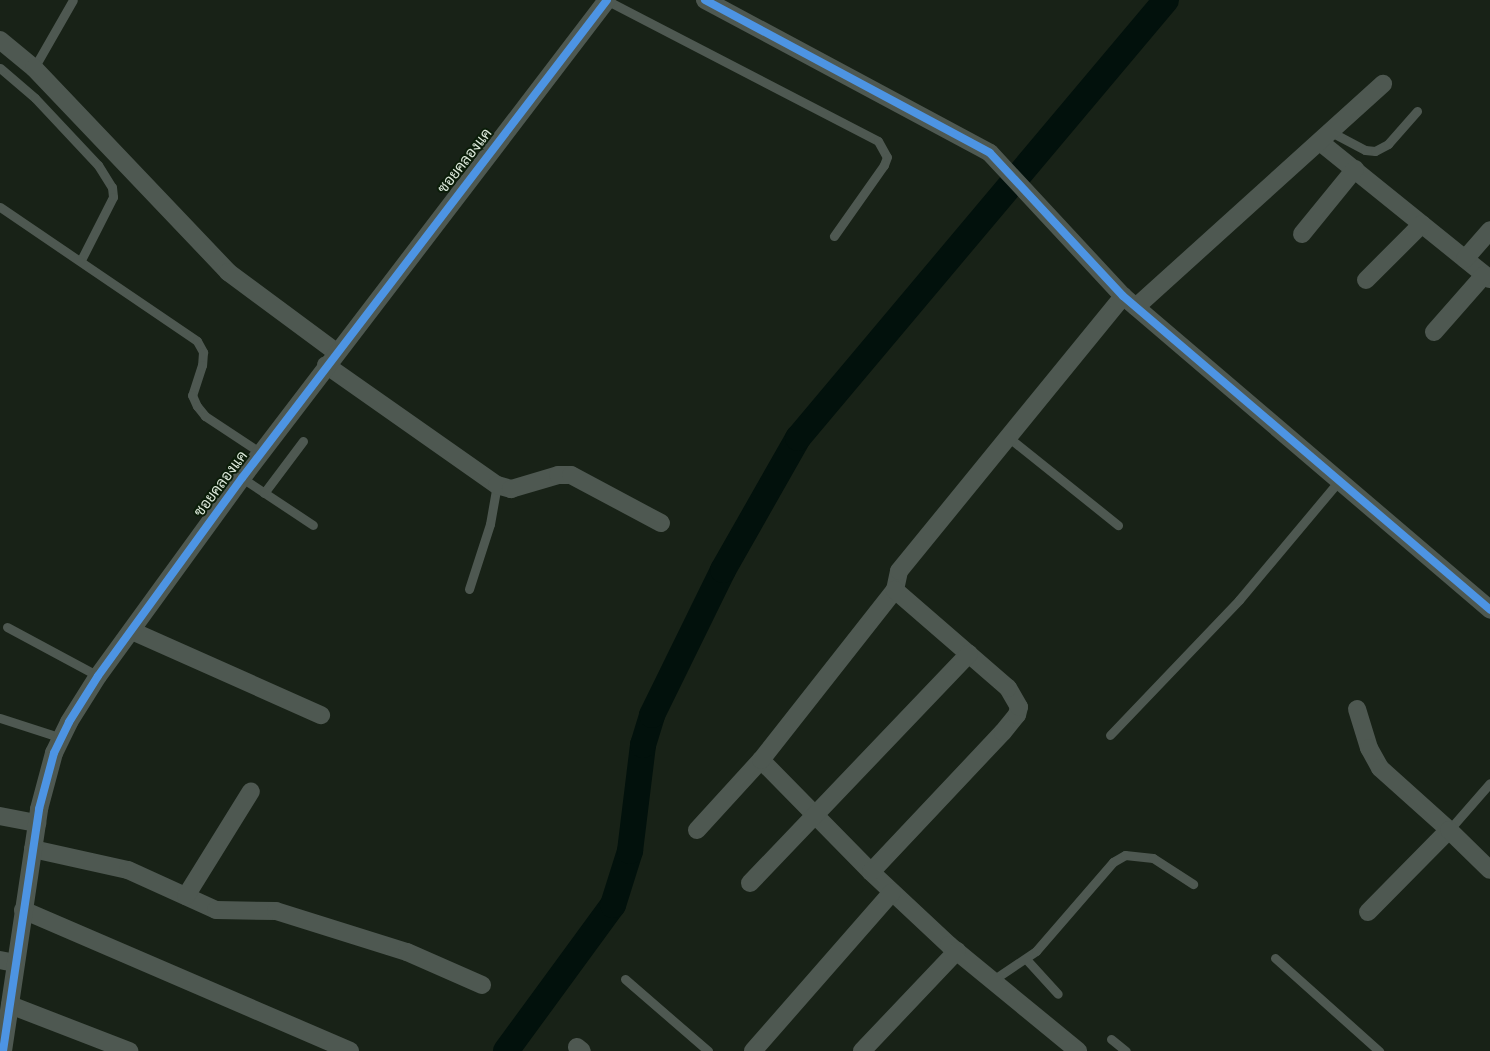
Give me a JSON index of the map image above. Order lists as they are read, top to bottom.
{
  "streets": {
    "street": ["ซอยคลองแค"]
  }
}
